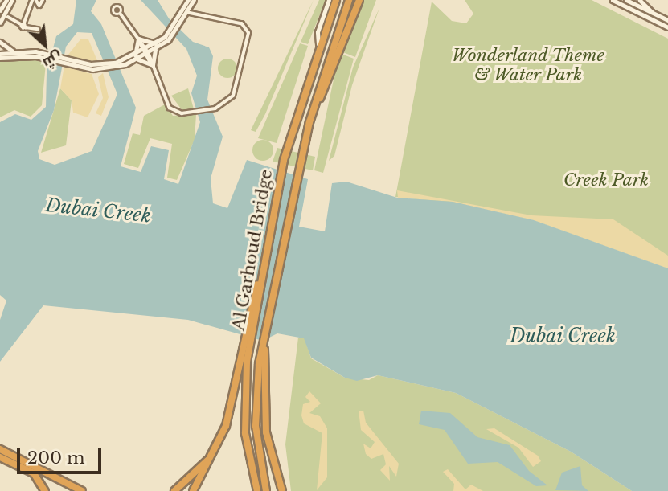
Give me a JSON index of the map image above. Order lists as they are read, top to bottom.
{
  "streets": {
    "highway": ["Al Garhoud Bridge"]
  },
  "water": ["Dubai Creek"],
  "parks": ["Wonderland Theme & Water Park", "Creek Park"],
  "scale_bar": "200 m",
  "north": "bottom right"
}
